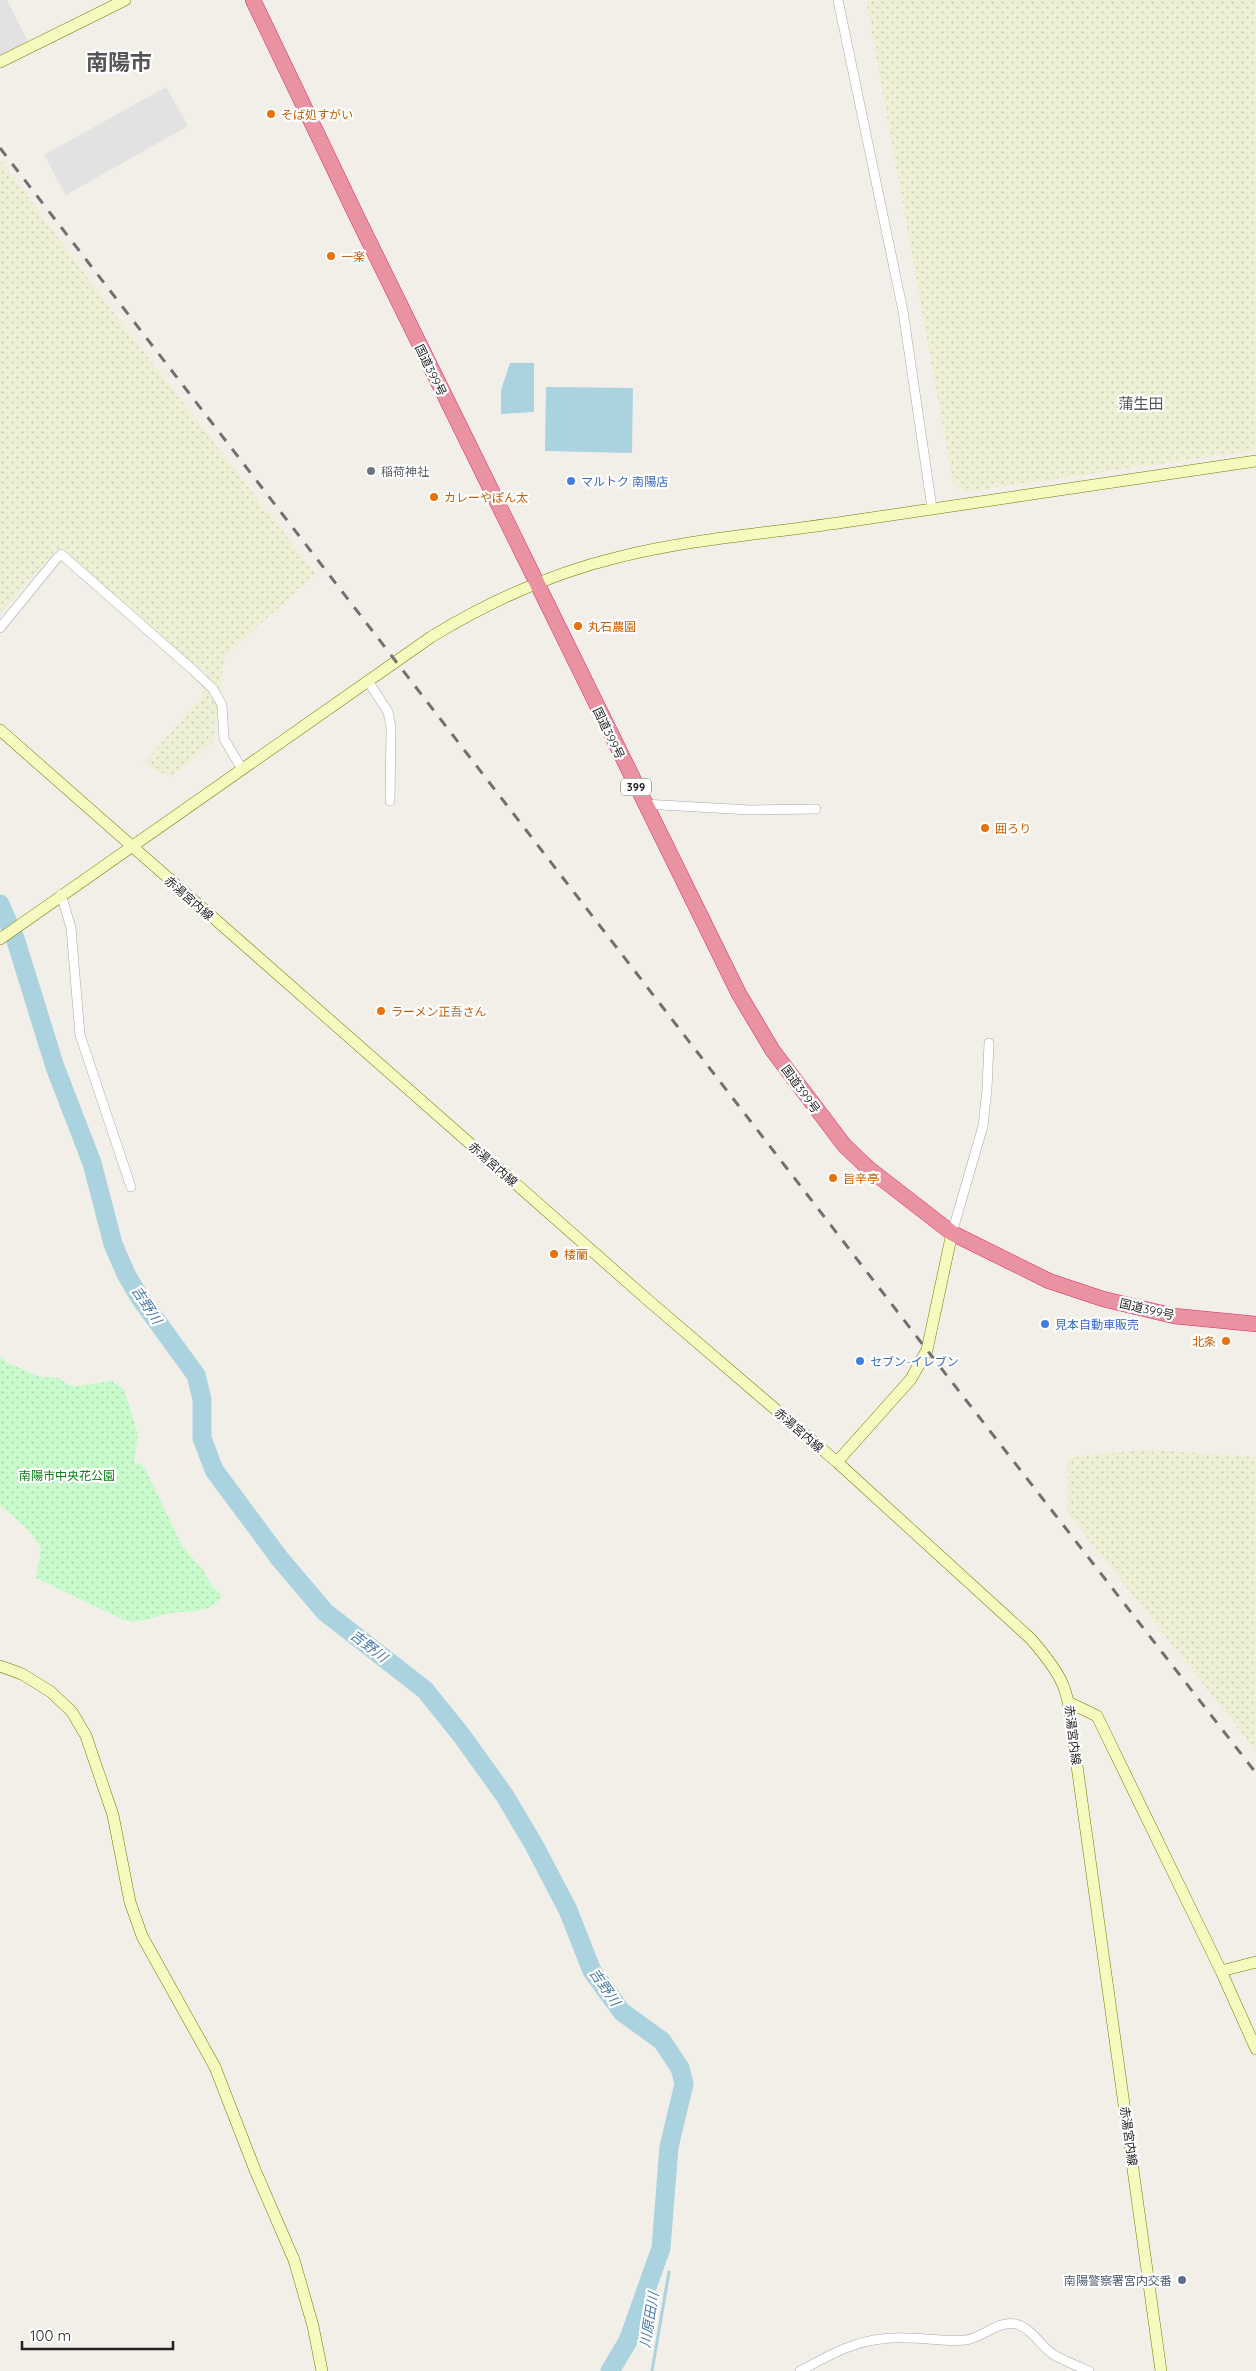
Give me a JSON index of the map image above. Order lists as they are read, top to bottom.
{
  "streets": {
    "highway": ["国道399号", "399"],
    "street": ["赤湯宮内線"]
  },
  "districts": ["南陽市", "蒲生田"],
  "water": ["吉野川", "川原田川"],
  "parks": ["南陽市中央花公園"],
  "places": [
    "そば処すがい",
    "一楽",
    "稲荷神社",
    "マルトク 南陽店",
    "カレーやぽん太",
    "丸石農園",
    "囲ろり",
    "ラーメン正吾さん",
    "旨辛亭",
    "楼蘭",
    "見本自動車販売",
    "北条",
    "セブン-イレブン",
    "南陽警察署宮内交番"
  ],
  "scale_bar": "100 m"
}
